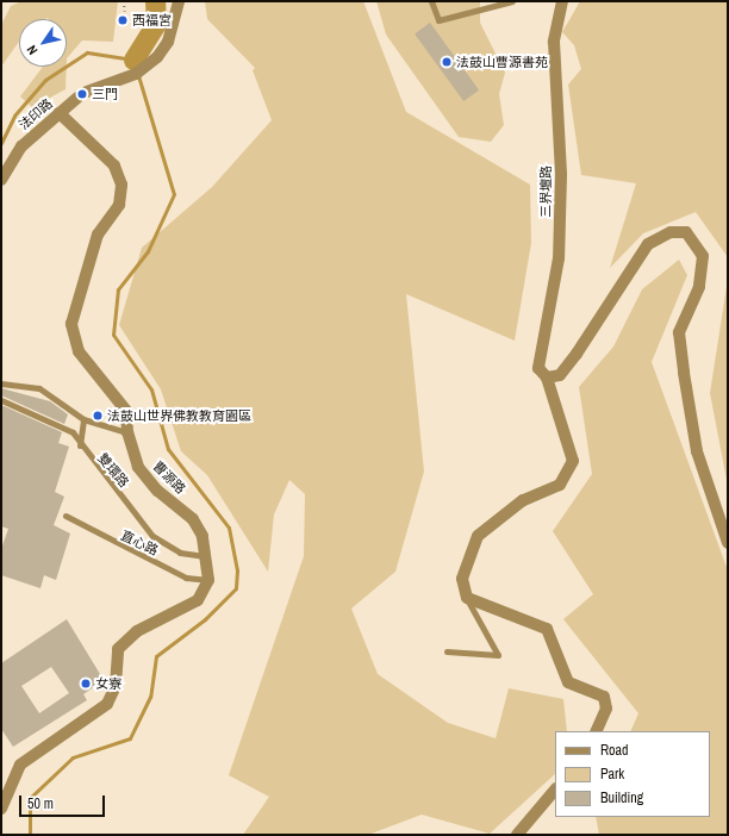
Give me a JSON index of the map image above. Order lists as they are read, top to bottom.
{
  "streets": {
    "street": ["法印路", "三界壇路", "曹源路"],
    "lane": ["雙環路", "直心路"]
  },
  "crossings": [
    ["法印路", "曹源路"],
    ["雙環路", "曹源路"],
    ["曹源路", "直心路"]
  ],
  "places": [
    "西福宮",
    "法鼓山曹源書苑",
    "三門",
    "法鼓山世界佛教教育園區",
    "女寮"
  ],
  "legend": ["Road", "Park", "Building"],
  "scale_bar": "50 m",
  "north": "bottom left"
}
